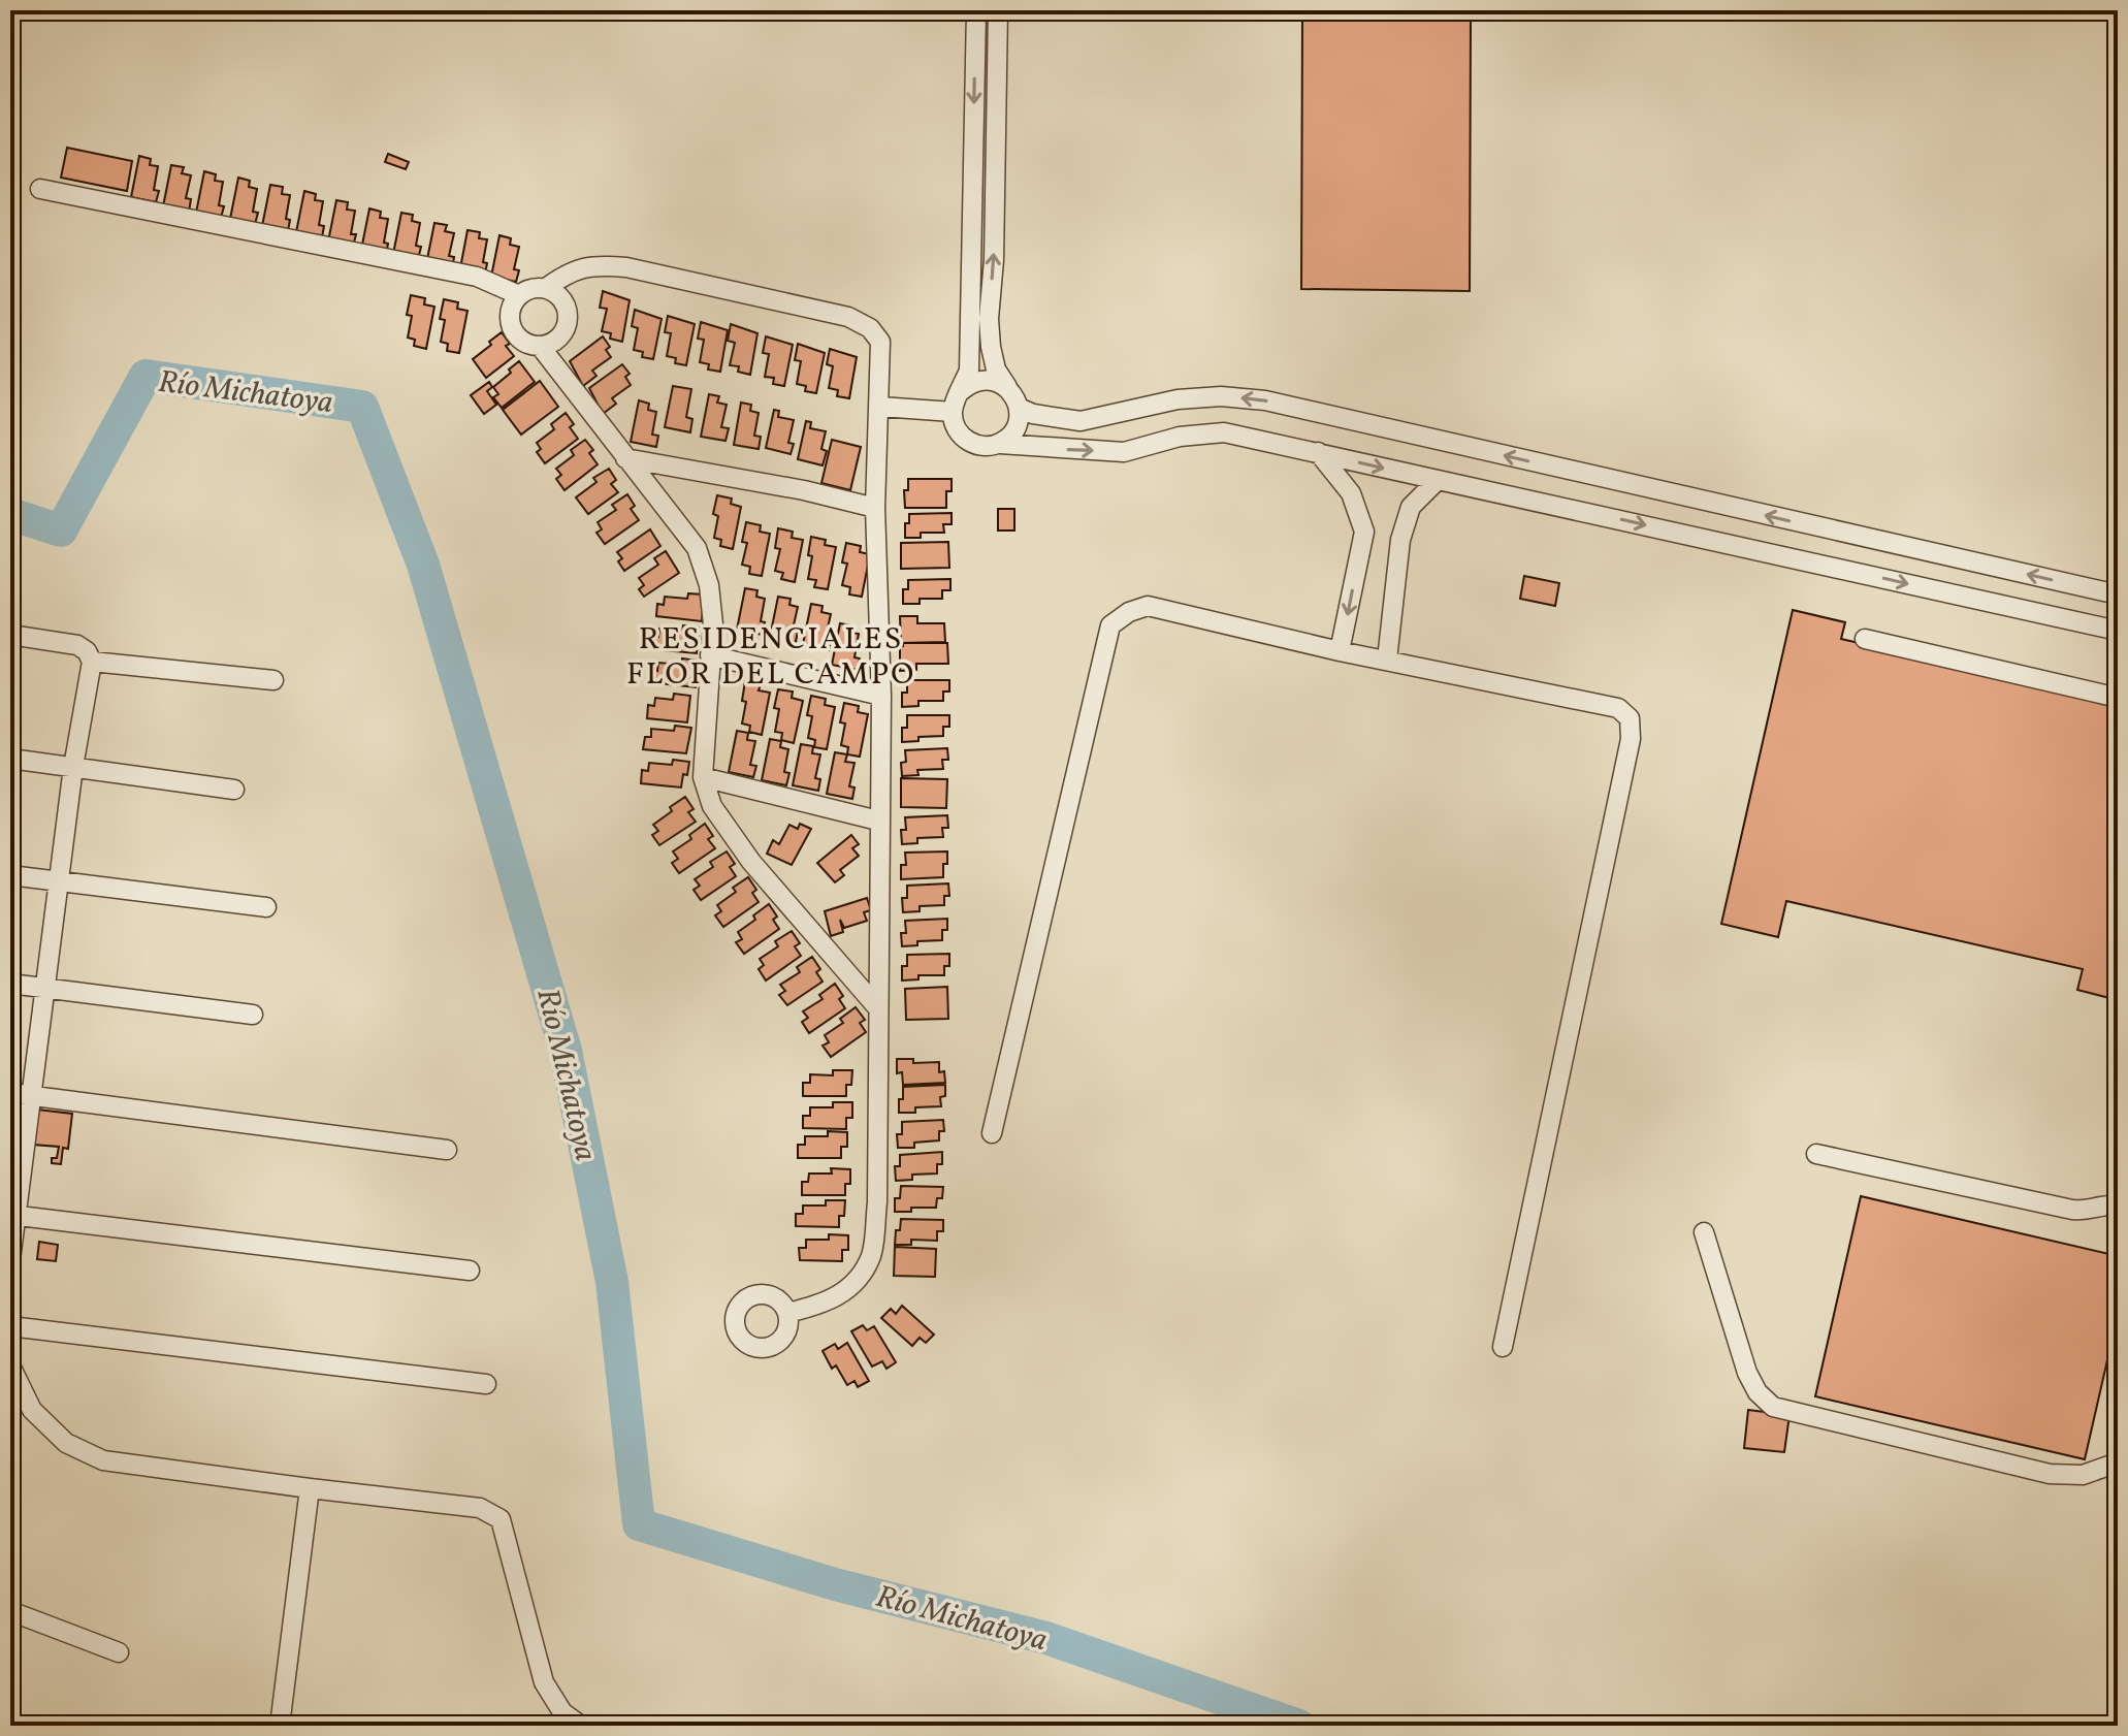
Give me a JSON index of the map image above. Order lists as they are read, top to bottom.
{
  "districts": ["RESIDENCIALES FLOR DEL CAMPO"],
  "water": ["Río Michatoya"]
}
